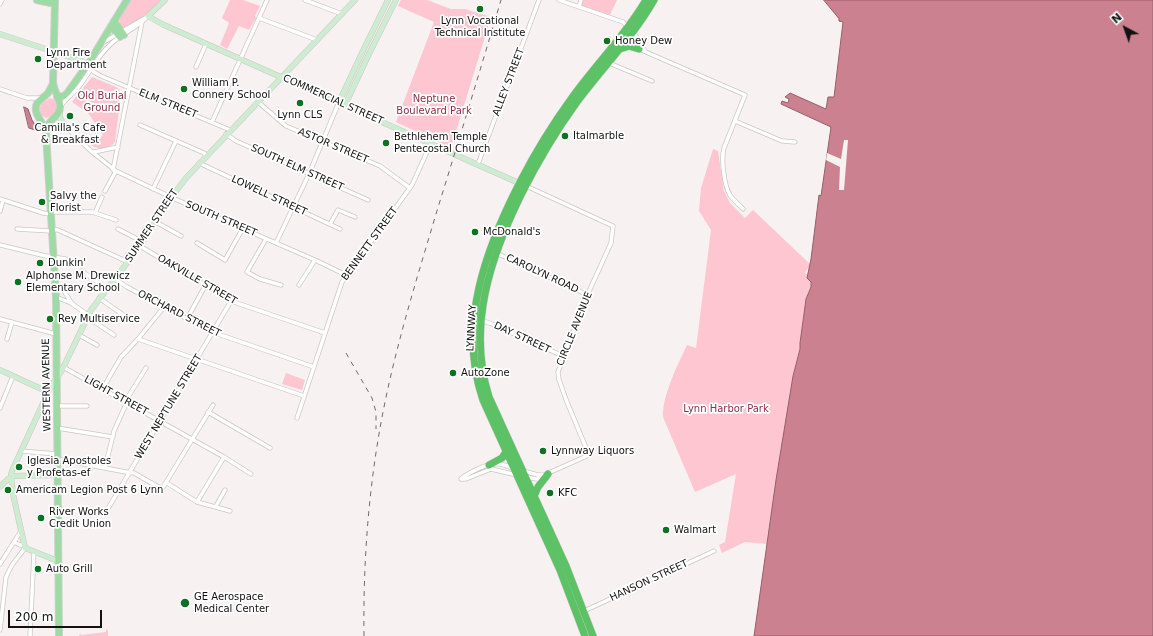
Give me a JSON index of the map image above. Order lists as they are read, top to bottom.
{
  "streets": {
    "highway": ["LYNNWAY"],
    "main road": [
      "COMMERCIAL STREET",
      "SOUTH STREET",
      "SUMMER STREET",
      "WESTERN AVENUE"
    ],
    "street": [
      "ALLEY STREET",
      "ELM STREET",
      "ASTOR STREET",
      "SOUTH ELM STREET",
      "LOWELL STREET",
      "BENNETT STREET",
      "CAROLYN ROAD",
      "OAKVILLE STREET",
      "ORCHARD STREET",
      "CIRCLE AVENUE",
      "DAY STREET",
      "LIGHT STREET",
      "WEST NEPTUNE STREET",
      "HANSON STREET"
    ]
  },
  "crossings": [
    ["ALLEY STREET", "COMMERCIAL STREET"],
    ["COMMERCIAL STREET", "SUMMER STREET"],
    ["COMMERCIAL STREET", "BENNETT STREET"],
    ["COMMERCIAL STREET", "LYNNWAY"],
    ["COMMERCIAL STREET", "CIRCLE AVENUE"],
    ["ELM STREET", "SUMMER STREET"],
    ["ASTOR STREET", "SUMMER STREET"],
    ["ASTOR STREET", "BENNETT STREET"],
    ["SOUTH ELM STREET", "SUMMER STREET"],
    ["LOWELL STREET", "SUMMER STREET"],
    ["SOUTH STREET", "SUMMER STREET"],
    ["SOUTH STREET", "BENNETT STREET"],
    ["SOUTH STREET", "WESTERN AVENUE"],
    ["SUMMER STREET", "OAKVILLE STREET"],
    ["SUMMER STREET", "ORCHARD STREET"],
    ["SUMMER STREET", "WESTERN AVENUE"],
    ["SUMMER STREET", "LIGHT STREET"],
    ["BENNETT STREET", "OAKVILLE STREET"],
    ["BENNETT STREET", "ORCHARD STREET"],
    ["CAROLYN ROAD", "LYNNWAY"],
    ["CAROLYN ROAD", "CIRCLE AVENUE"],
    ["OAKVILLE STREET", "WEST NEPTUNE STREET"],
    ["ORCHARD STREET", "WEST NEPTUNE STREET"],
    ["LYNNWAY", "DAY STREET"],
    ["LYNNWAY", "HANSON STREET"],
    ["CIRCLE AVENUE", "DAY STREET"],
    ["LIGHT STREET", "WEST NEPTUNE STREET"]
  ],
  "parks": ["Old Burial Ground", "Neptune Boulevard Park", "Lynn Harbor Park"],
  "places": [
    "Lynn Vocational Technical Institute",
    "Honey Dew",
    "Lynn Fire Department",
    "William P. Connery School",
    "Lynn CLS",
    "Camilla's Cafe & Breakfast",
    "Italmarble",
    "Bethlehem Temple Pentecostal Church",
    "Salvy the Florist",
    "McDonald's",
    "Dunkin'",
    "Alphonse M. Drewicz Elementary School",
    "Rey Multiservice",
    "AutoZone",
    "Lynnway Liquors",
    "Iglesia Apostoles y Profetas-ef",
    "Americam Legion Post 6 Lynn",
    "KFC",
    "River Works Credit Union",
    "Walmart",
    "Auto Grill",
    "GE Aerospace Medical Center"
  ],
  "scale_bar": "200 m",
  "north": "top left"
}
